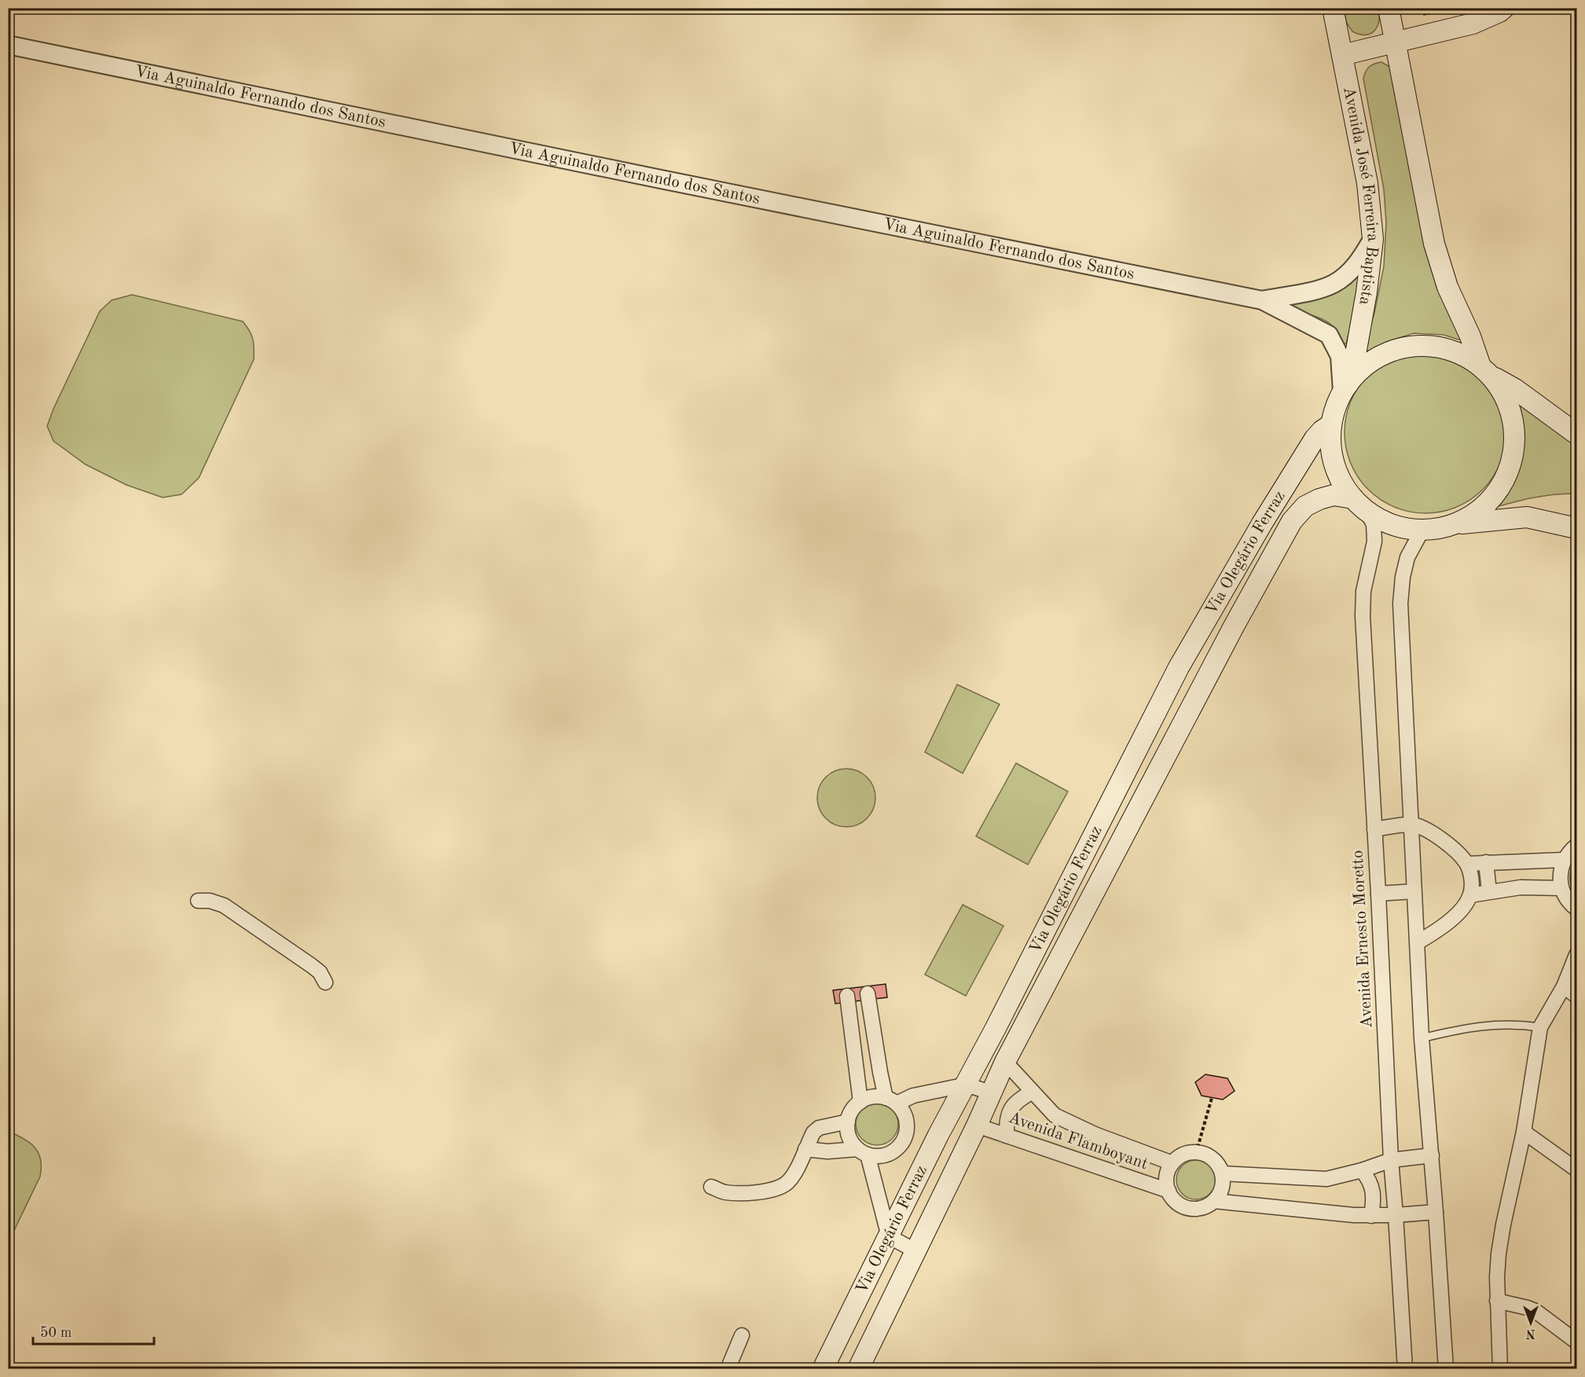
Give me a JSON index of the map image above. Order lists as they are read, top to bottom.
{
  "streets": {
    "main road": ["Avenida José Ferreira Baptista", "Via Olegário Ferraz"],
    "street": ["Via Aguinaldo Fernando dos Santos", "Avenida Ernesto Moretto", "Avenida Flamboyant"]
  },
  "crossings": [
    ["Via Aguinaldo Fernando dos Santos", "Avenida José Ferreira Baptista"],
    ["Avenida José Ferreira Baptista", "Via Olegário Ferraz"],
    ["Avenida José Ferreira Baptista", "Avenida Ernesto Moretto"],
    ["Via Olegário Ferraz", "Avenida Ernesto Moretto"],
    ["Via Olegário Ferraz", "Avenida Flamboyant"]
  ],
  "scale_bar": "50 m",
  "north": "bottom"
}
